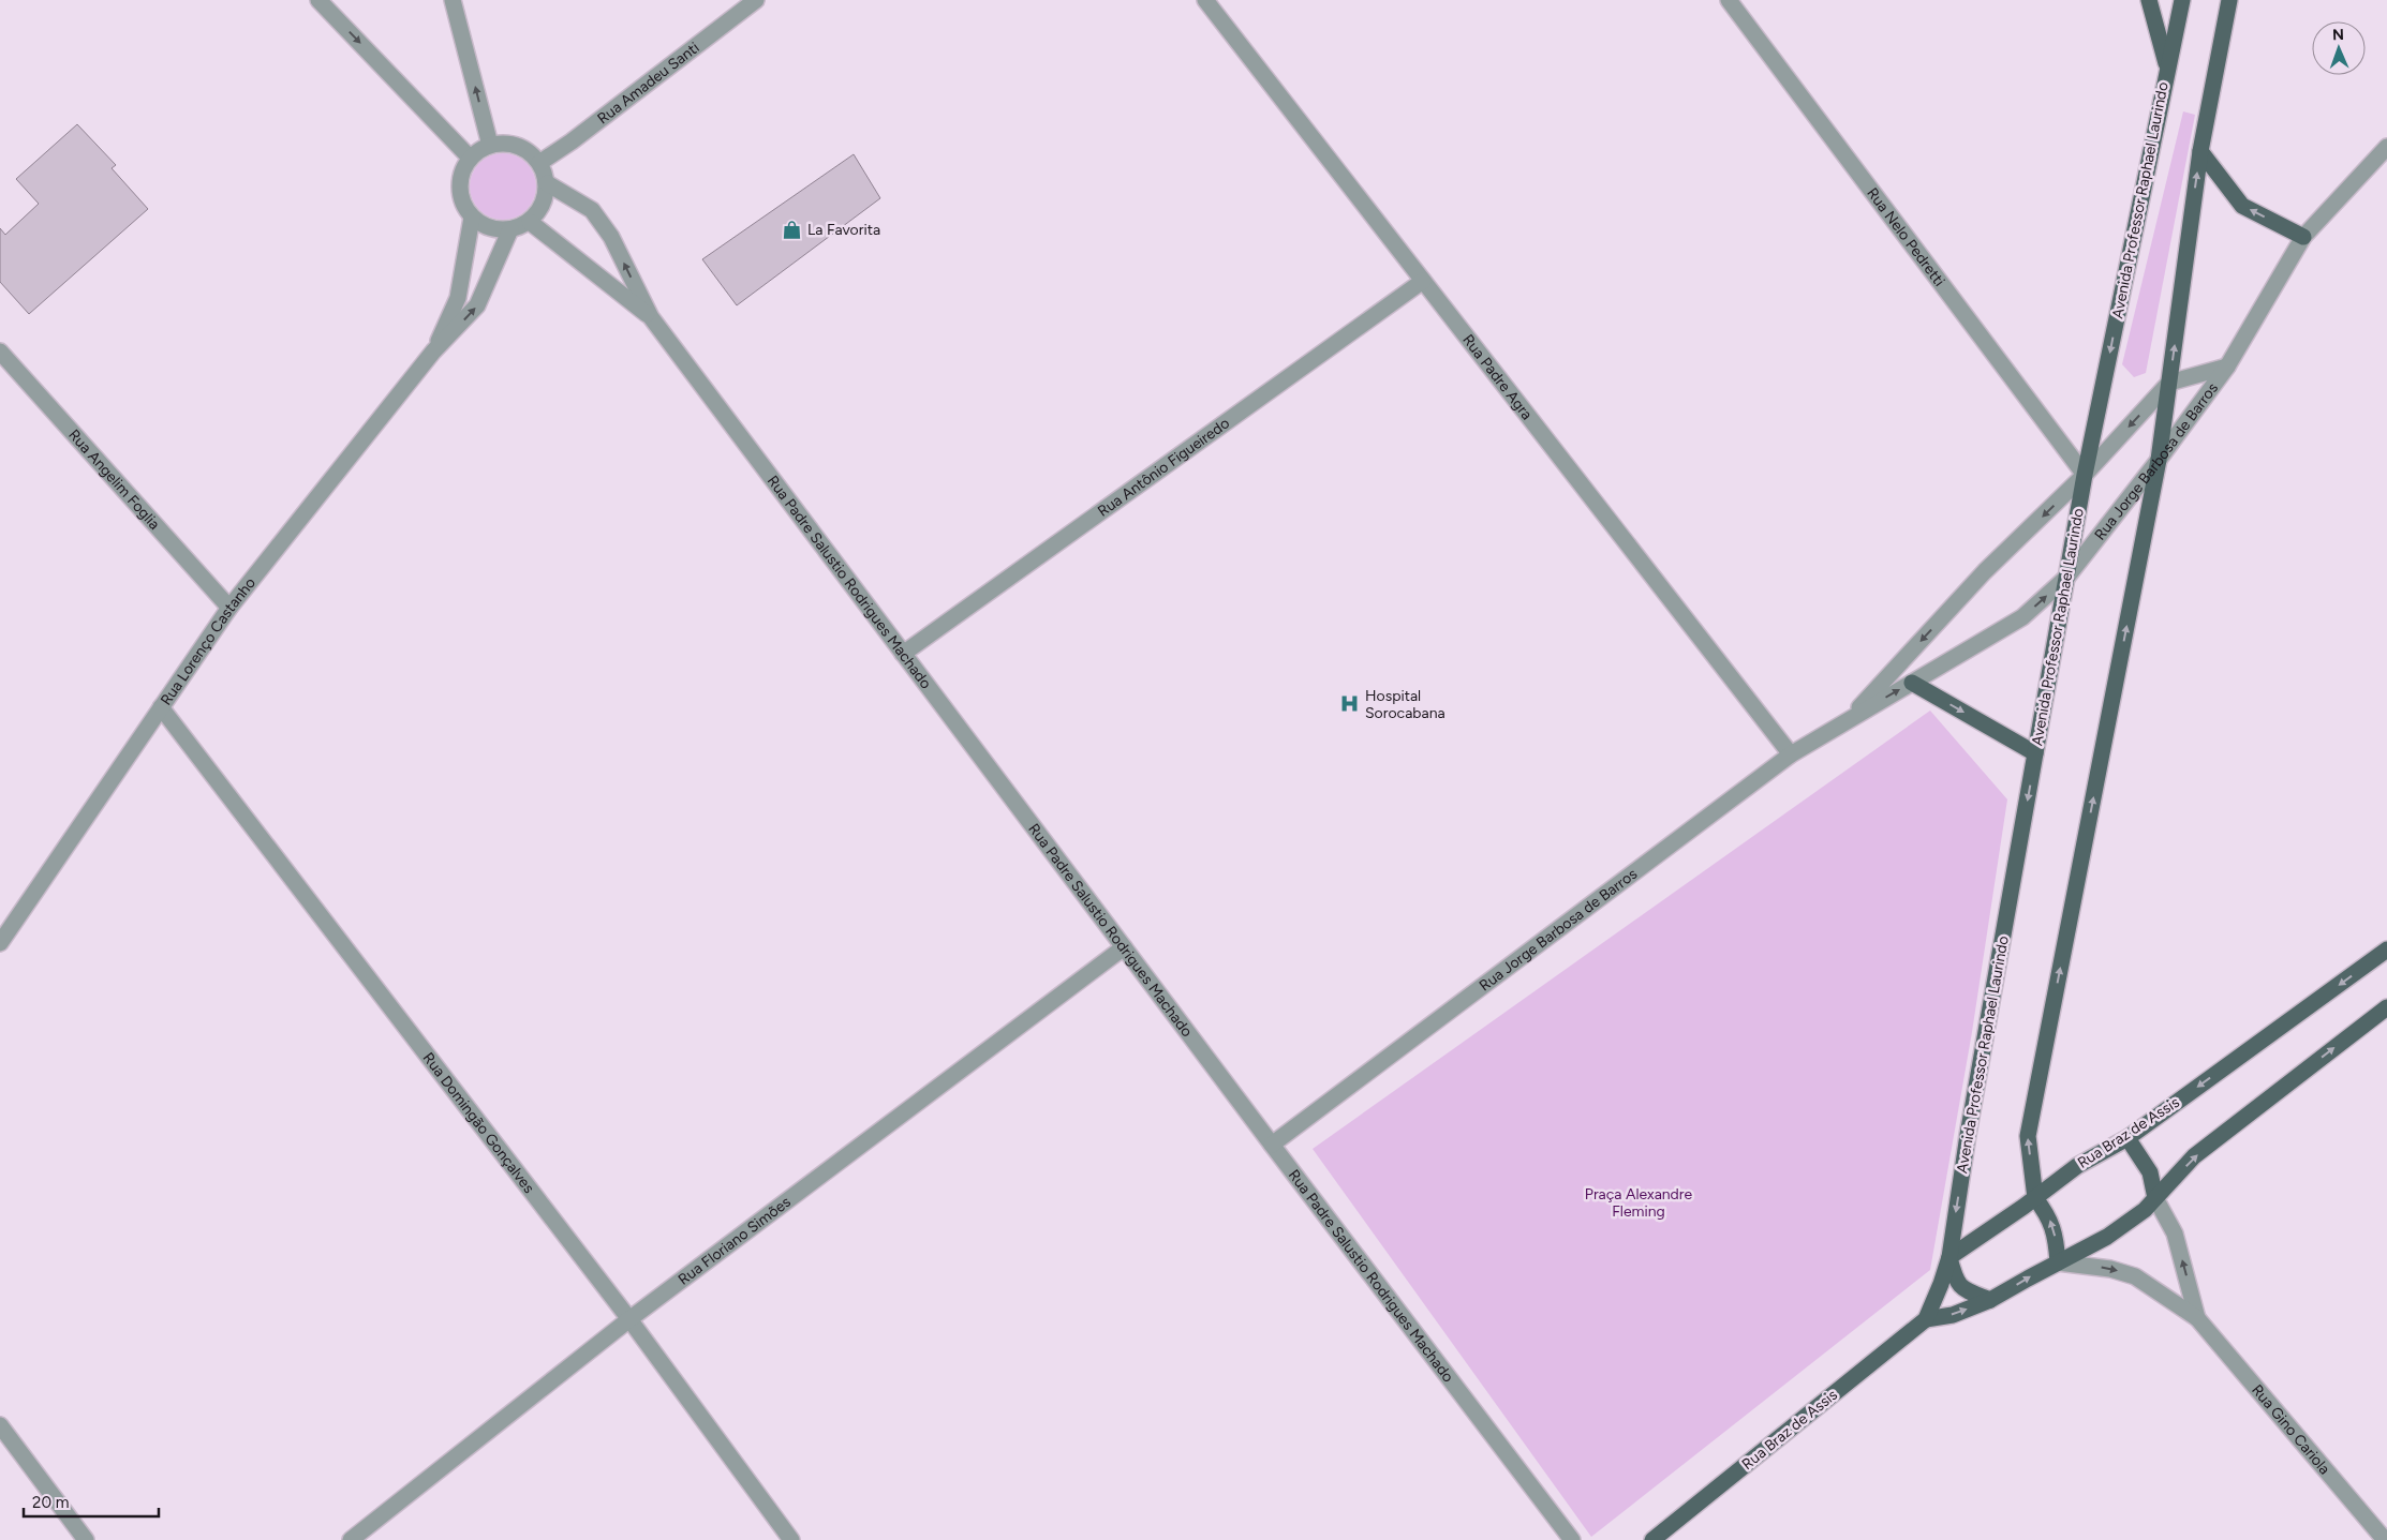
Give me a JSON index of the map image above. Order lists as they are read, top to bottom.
{
  "streets": {
    "main road": ["Avenida Professor Raphael Laurindo", "Rua Braz de Assis"],
    "street": [
      "Rua Amadeu Santi",
      "Rua Nelo Pedretti",
      "Rua Padre Agra",
      "Rua Jorge Barbosa de Barros",
      "Rua Antônio Figueiredo",
      "Rua Angelim Foglia",
      "Rua Padre Salustio Rodrigues Machado",
      "Rua Lorenço Castanho",
      "Rua Domingão Gonçalves",
      "Rua Floriano Simões",
      "Rua Gino Cariola"
    ]
  },
  "crossings": [
    ["Rua Amadeu Santi", "Rua Padre Salustio Rodrigues Machado"],
    ["Rua Amadeu Santi", "Rua Lorenço Castanho"],
    ["Avenida Professor Raphael Laurindo", "Rua Nelo Pedretti"],
    ["Avenida Professor Raphael Laurindo", "Rua Jorge Barbosa de Barros"],
    ["Avenida Professor Raphael Laurindo", "Rua Braz de Assis"],
    ["Rua Nelo Pedretti", "Rua Jorge Barbosa de Barros"],
    ["Rua Padre Agra", "Rua Jorge Barbosa de Barros"],
    ["Rua Padre Agra", "Rua Antônio Figueiredo"],
    ["Rua Jorge Barbosa de Barros", "Rua Padre Salustio Rodrigues Machado"],
    ["Rua Antônio Figueiredo", "Rua Padre Salustio Rodrigues Machado"],
    ["Rua Angelim Foglia", "Rua Lorenço Castanho"],
    ["Rua Padre Salustio Rodrigues Machado", "Rua Lorenço Castanho"],
    ["Rua Padre Salustio Rodrigues Machado", "Rua Floriano Simões"],
    ["Rua Lorenço Castanho", "Rua Domingão Gonçalves"],
    ["Rua Domingão Gonçalves", "Rua Floriano Simões"],
    ["Rua Braz de Assis", "Rua Gino Cariola"]
  ],
  "parks": ["Praça Alexandre Fleming"],
  "places": {
    "shop": ["La Favorita"],
    "hospital": ["Hospital Sorocabana"]
  },
  "scale_bar": "20 m",
  "north": "top"
}
